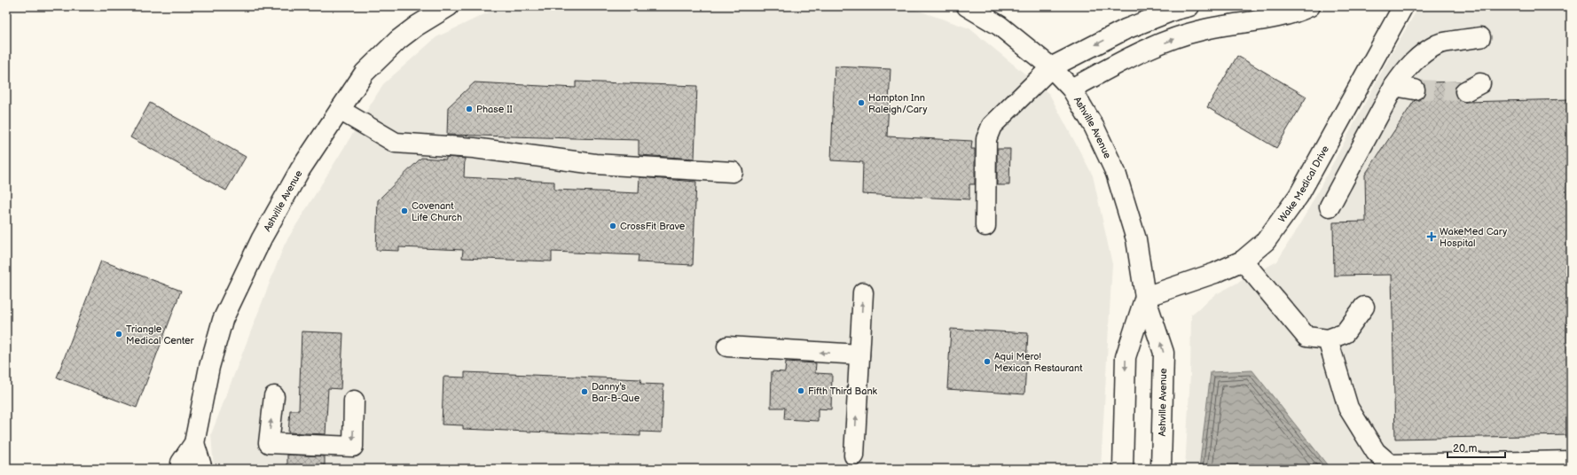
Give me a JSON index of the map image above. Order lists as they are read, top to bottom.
{
  "streets": {
    "street": ["Ashville Avenue", "Wake Medical Drive"]
  },
  "crossings": [
    ["Ashville Avenue", "Wake Medical Drive"]
  ],
  "places": {
    "other": [
      "Hampton Inn Raleigh/Cary",
      "Phase II",
      "Covenant Life Church",
      "CrossFit Brave",
      "Triangle Medical Center",
      "Aqui Mero! Mexican Restaurant",
      "Fifth Third Bank",
      "Danny's Bar-B-Que"
    ],
    "health": ["WakeMed Cary Hospital"]
  },
  "scale_bar": "20 m"
}
